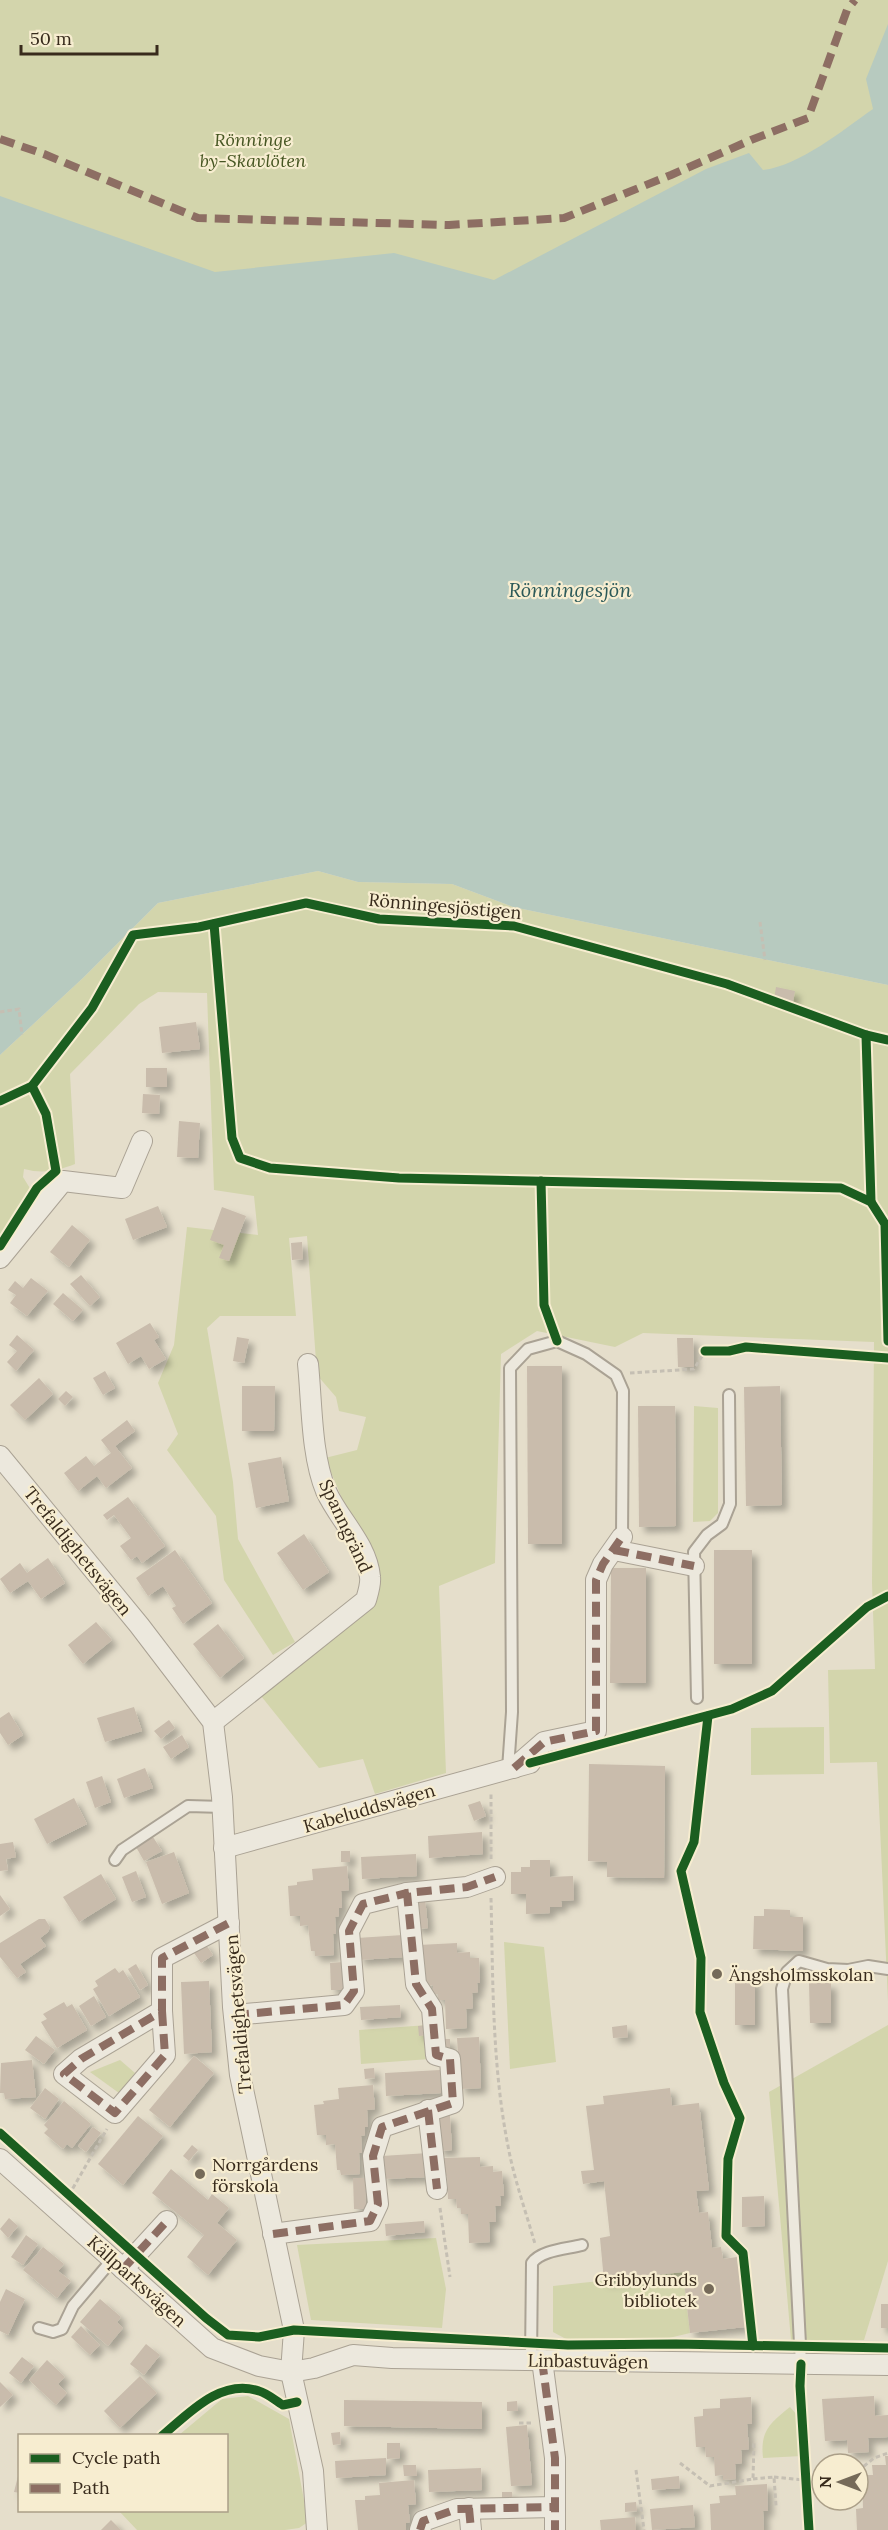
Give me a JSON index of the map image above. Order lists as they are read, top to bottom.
{
  "streets": {
    "street": [
      "Spanngränd",
      "Trefaldighetsvägen",
      "Kabeluddsvägen",
      "Källparksvägen",
      "Linbastuvägen"
    ],
    "cycle path": ["Rönningesjöstigen"]
  },
  "crossings": [
    ["Spanngränd", "Trefaldighetsvägen"],
    ["Trefaldighetsvägen", "Kabeluddsvägen"],
    ["Trefaldighetsvägen", "Källparksvägen"],
    ["Trefaldighetsvägen", "Linbastuvägen"],
    ["Källparksvägen", "Linbastuvägen"]
  ],
  "water": ["Rönningesjön"],
  "parks": ["Rönninge by-Skavlöten"],
  "places": ["Ängsholmsskolan", "Norrgårdens förskola", "Gribbylunds bibliotek"],
  "legend": ["Cycle path", "Path"],
  "scale_bar": "50 m",
  "north": "left"
}
